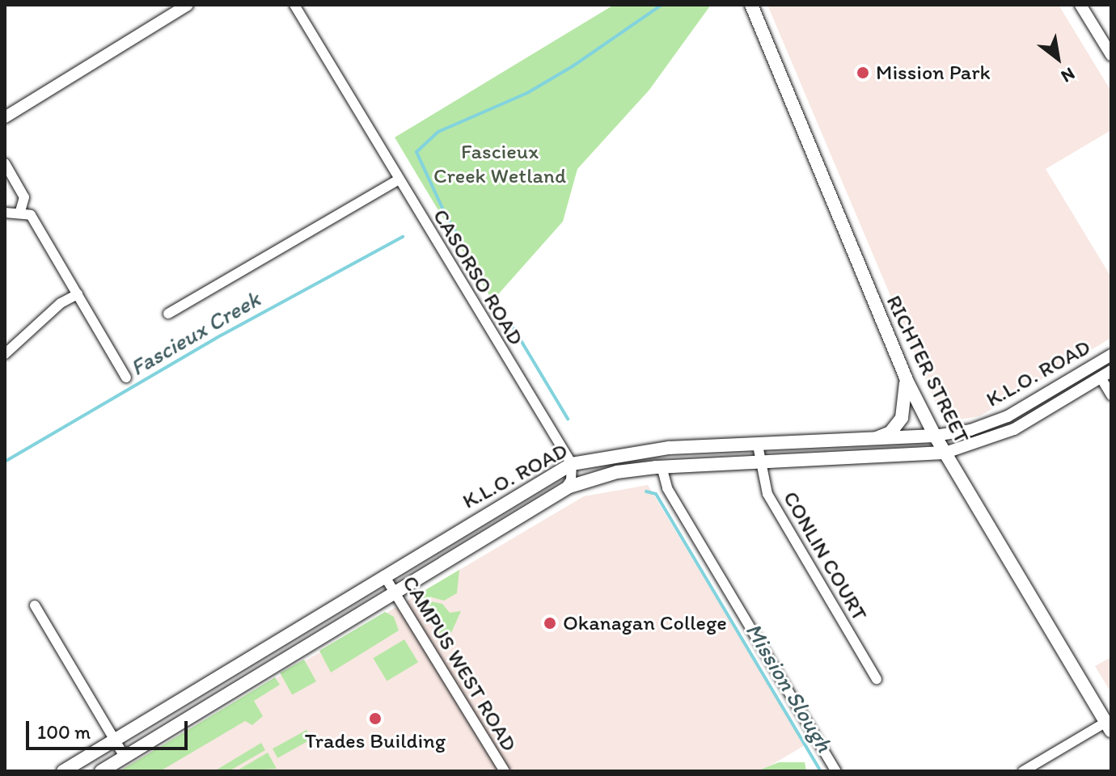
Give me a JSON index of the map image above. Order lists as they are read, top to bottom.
{
  "streets": {
    "main road": ["RICHTER STREET", "K.L.O. ROAD"],
    "street": ["CASORSO ROAD", "CONLIN COURT", "CAMPUS WEST ROAD"]
  },
  "crossings": [
    ["CASORSO ROAD", "K.L.O. ROAD"],
    ["RICHTER STREET", "K.L.O. ROAD"],
    ["K.L.O. ROAD", "CONLIN COURT"],
    ["K.L.O. ROAD", "CAMPUS WEST ROAD"]
  ],
  "water": ["Fascieux Creek", "Mission Slough"],
  "parks": ["Fascieux Creek Wetland"],
  "places": ["Mission Park", "Okanagan College", "Trades Building"],
  "scale_bar": "100 m",
  "north": "bottom right"
}
